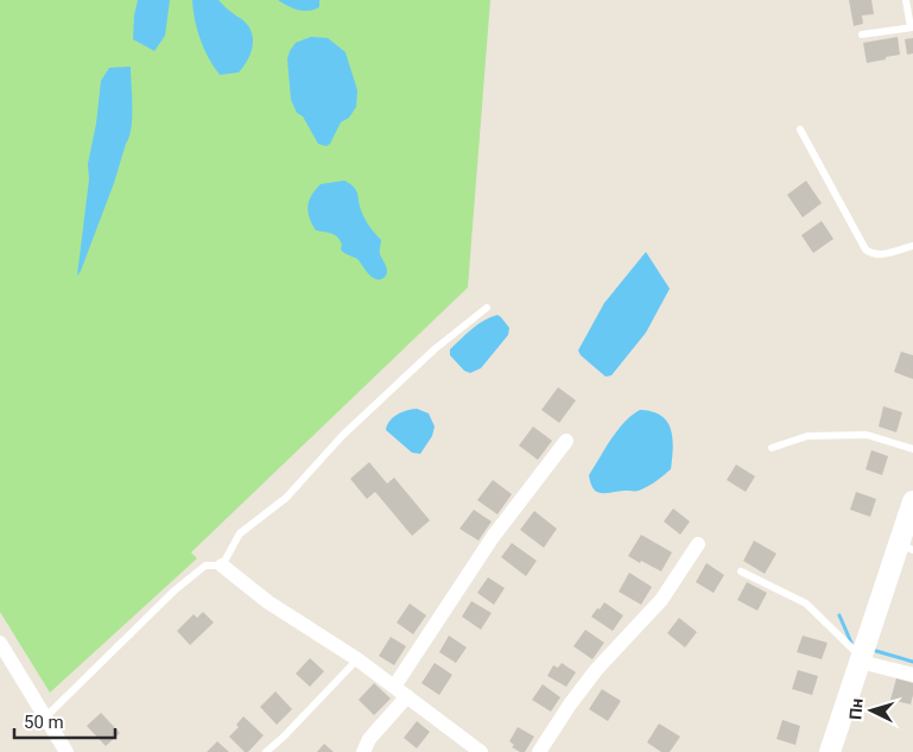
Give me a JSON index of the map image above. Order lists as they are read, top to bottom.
{
  "scale_bar": "50 m",
  "north": "left"
}
